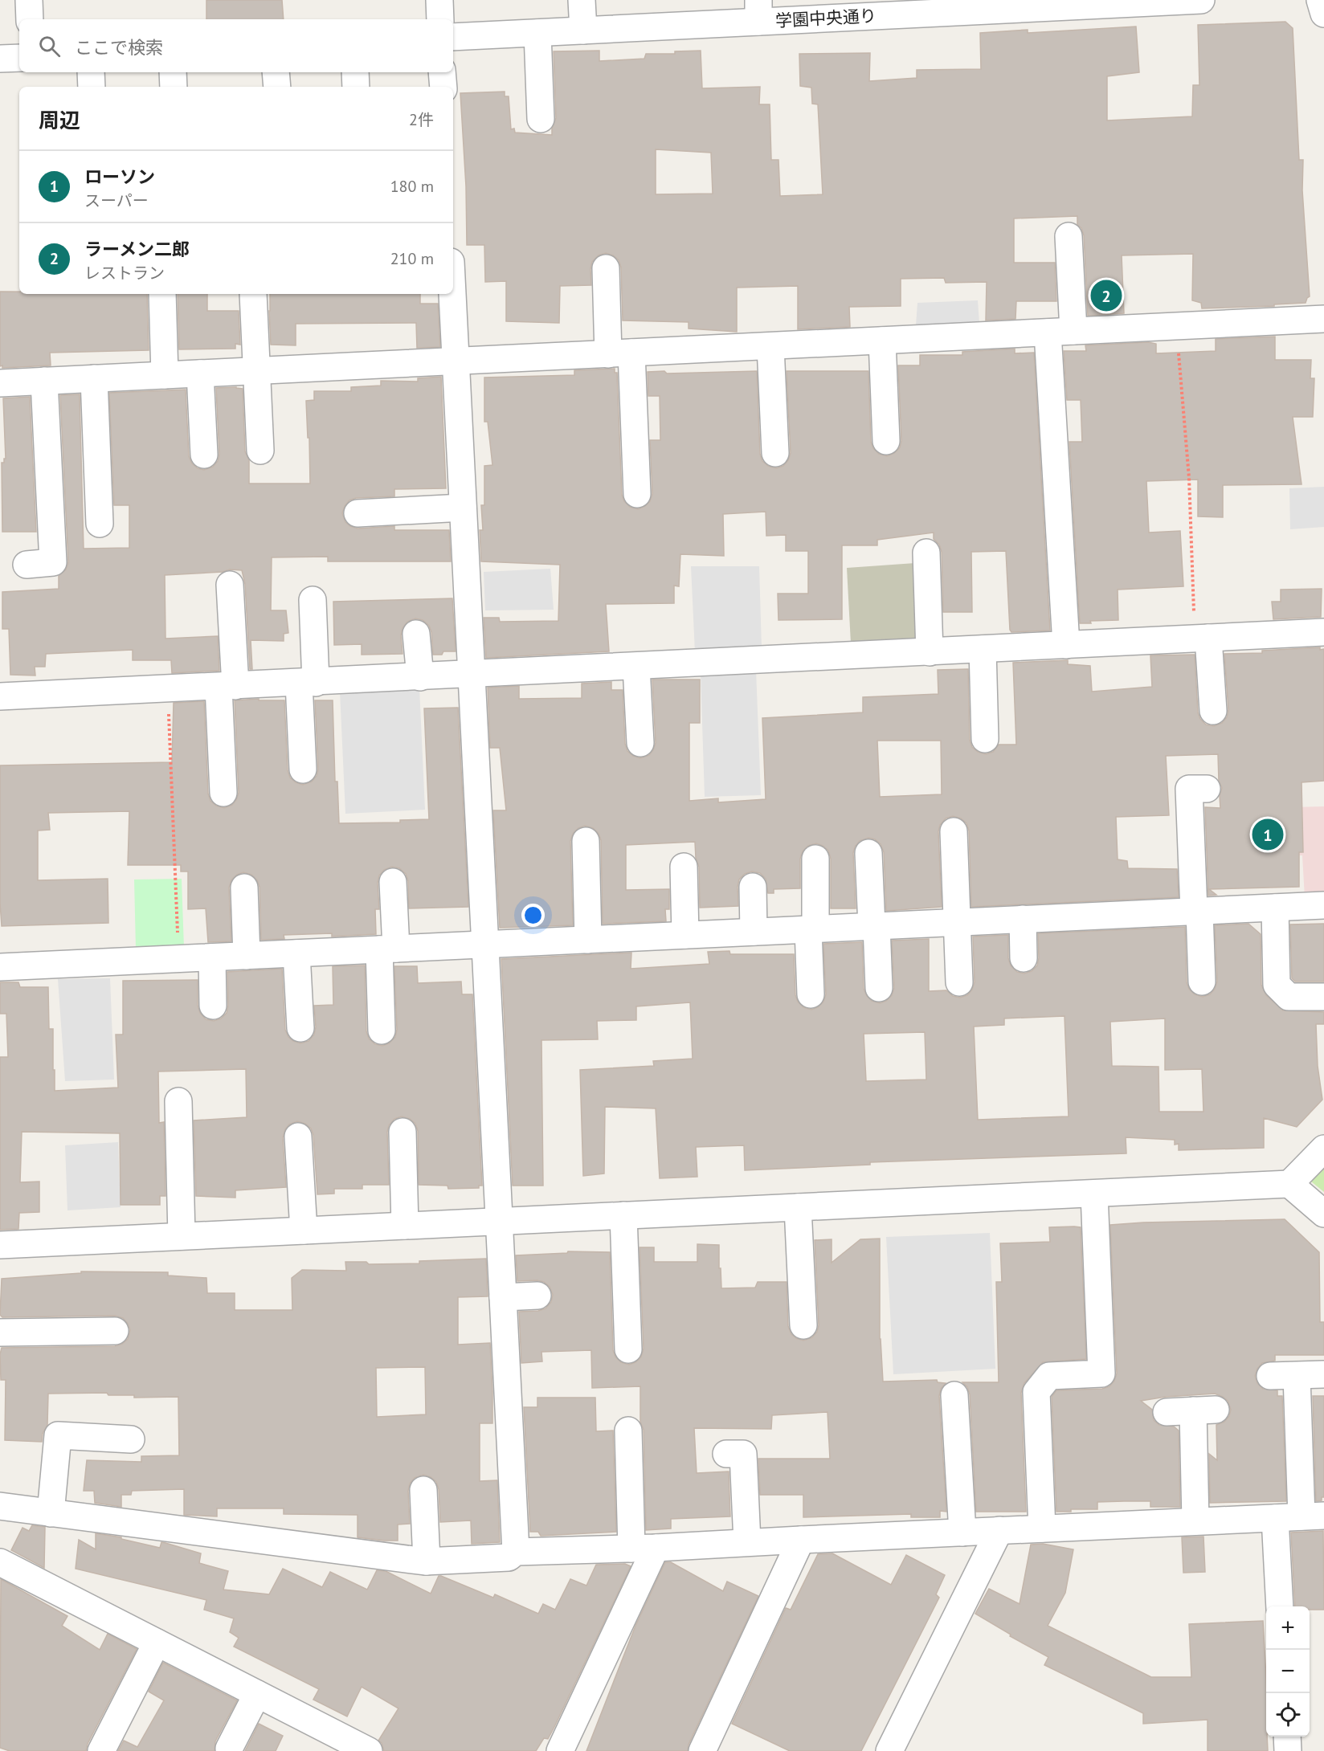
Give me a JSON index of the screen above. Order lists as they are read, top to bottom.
{
  "streets": {
    "street": ["学園中央通り"]
  },
  "page": {
    "search": "ここで検索",
    "heading": ["周辺", "2件"],
    "list": [
      {
        "mark": "1",
        "name": "ローソン",
        "note": "スーパー",
        "value": "180 m"
      },
      {
        "mark": "2",
        "name": "ラーメン二郎",
        "note": "レストラン",
        "value": "210 m"
      }
    ],
    "pins": ["2", "1"],
    "map_buttons": ["+", "−"]
  }
}
